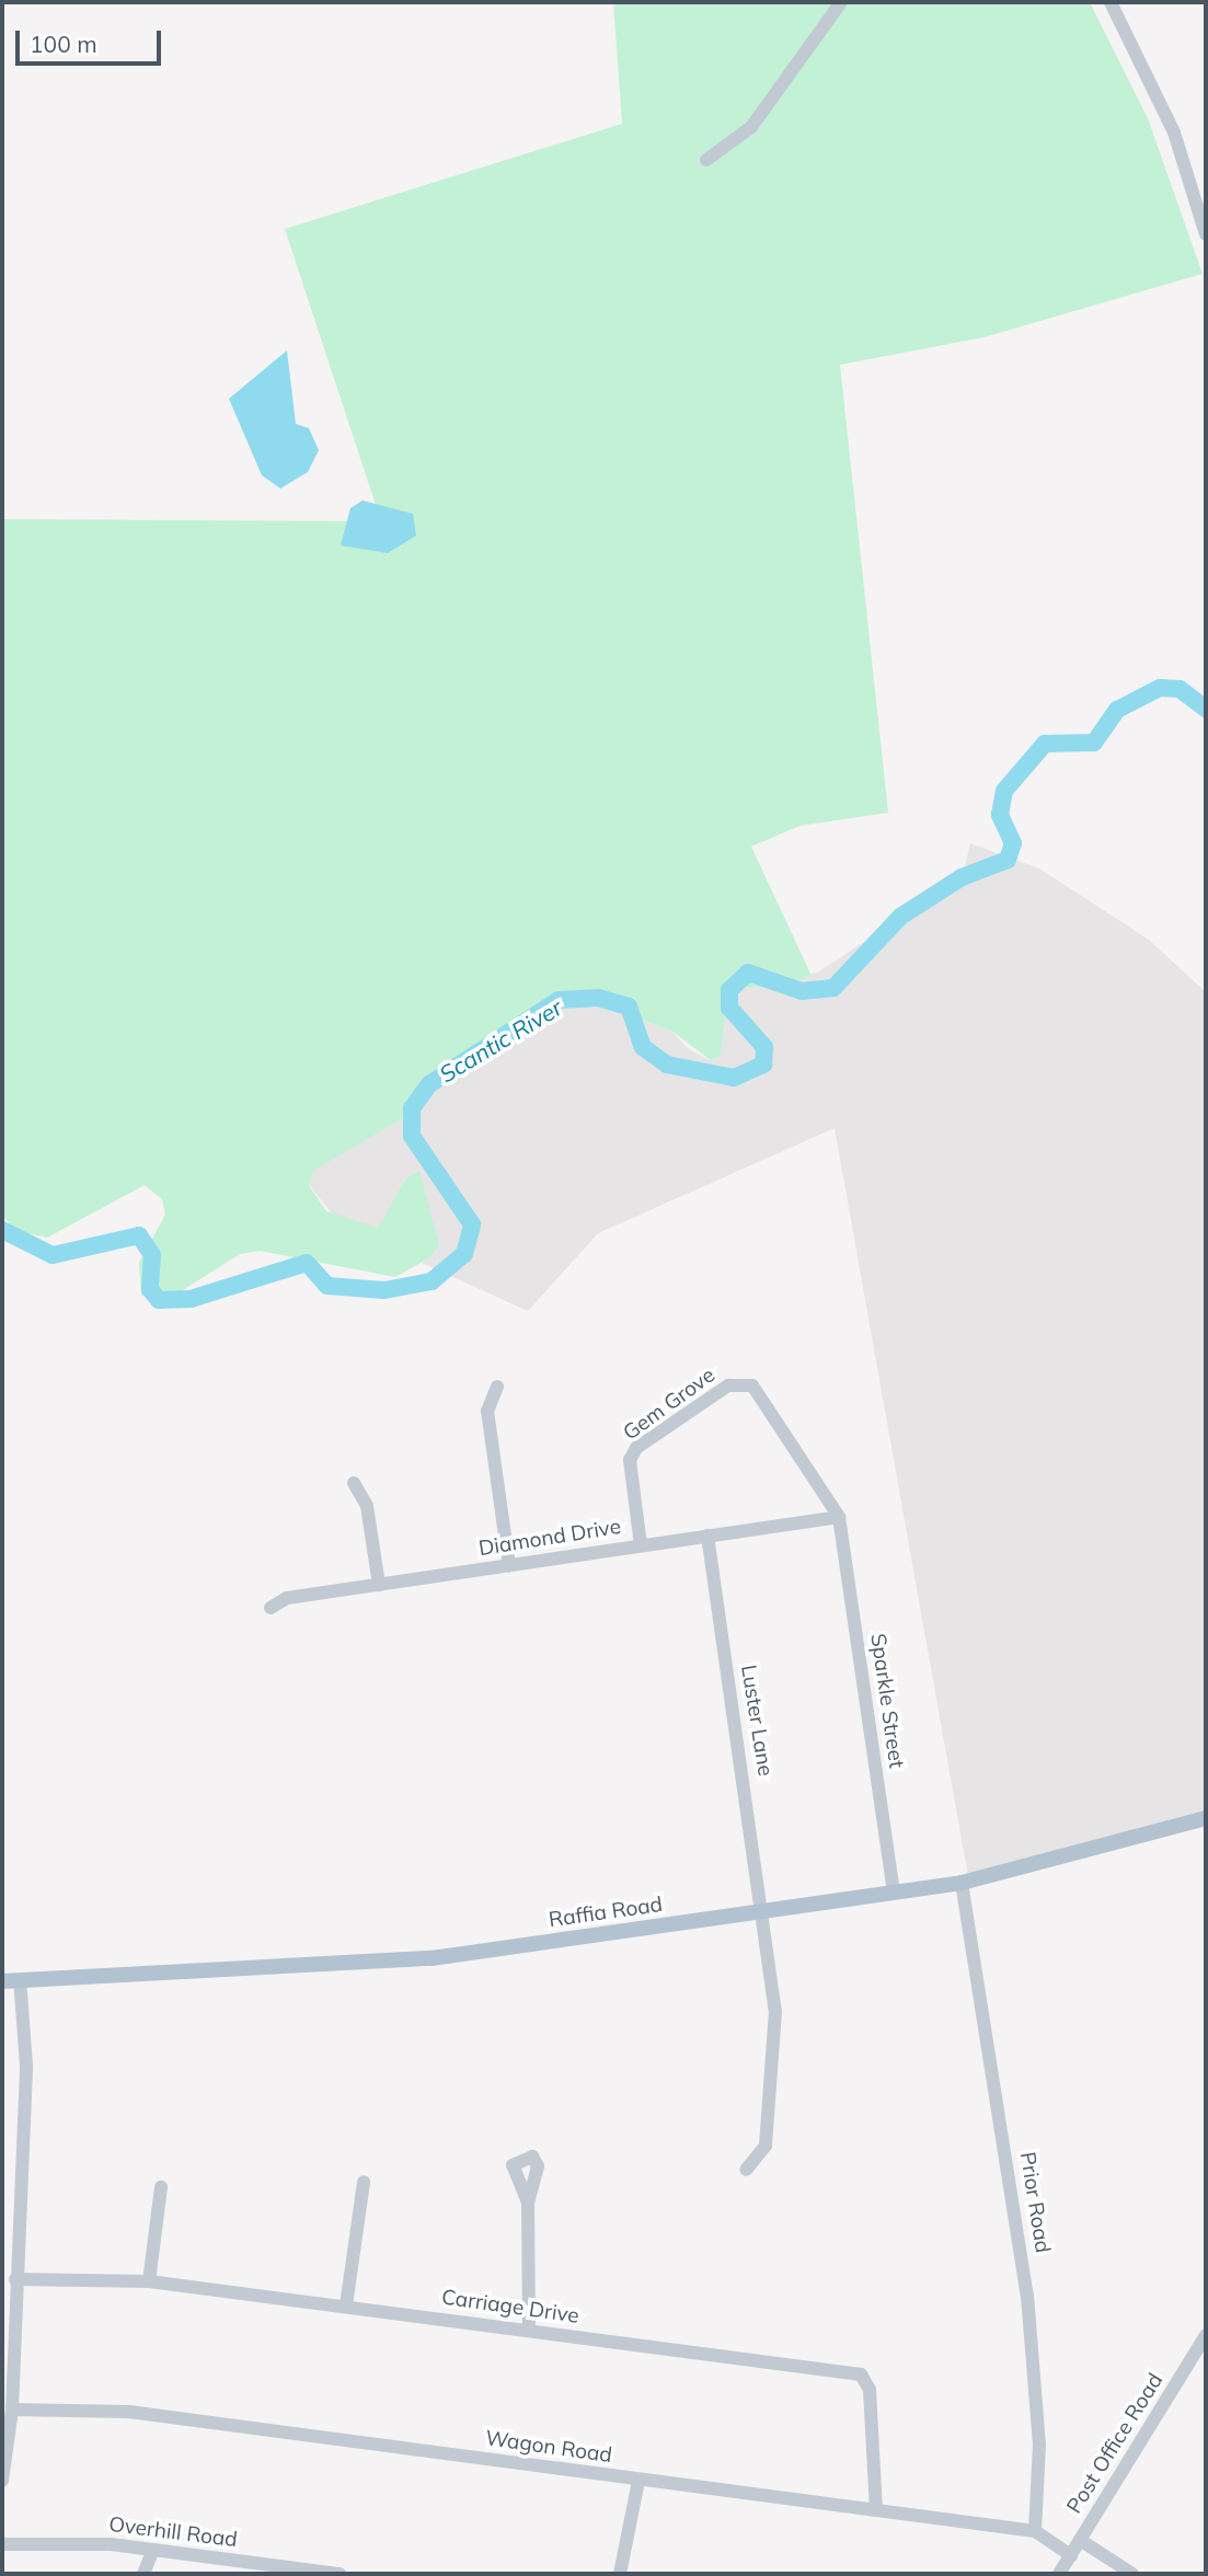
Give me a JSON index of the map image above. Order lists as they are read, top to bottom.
{
  "streets": {
    "main road": ["Raffia Road"],
    "street": [
      "Gem Grove",
      "Diamond Drive",
      "Sparkle Street",
      "Luster Lane",
      "Prior Road",
      "Carriage Drive",
      "Post Office Road",
      "Wagon Road",
      "Overhill Road"
    ]
  },
  "crossings": [
    ["Gem Grove", "Diamond Drive"],
    ["Gem Grove", "Sparkle Street"],
    ["Diamond Drive", "Sparkle Street"],
    ["Diamond Drive", "Luster Lane"],
    ["Sparkle Street", "Raffia Road"],
    ["Luster Lane", "Raffia Road"],
    ["Raffia Road", "Prior Road"],
    ["Prior Road", "Wagon Road"],
    ["Carriage Drive", "Wagon Road"],
    ["Post Office Road", "Wagon Road"]
  ],
  "water": ["Scantic River"],
  "scale_bar": "100 m"
}
